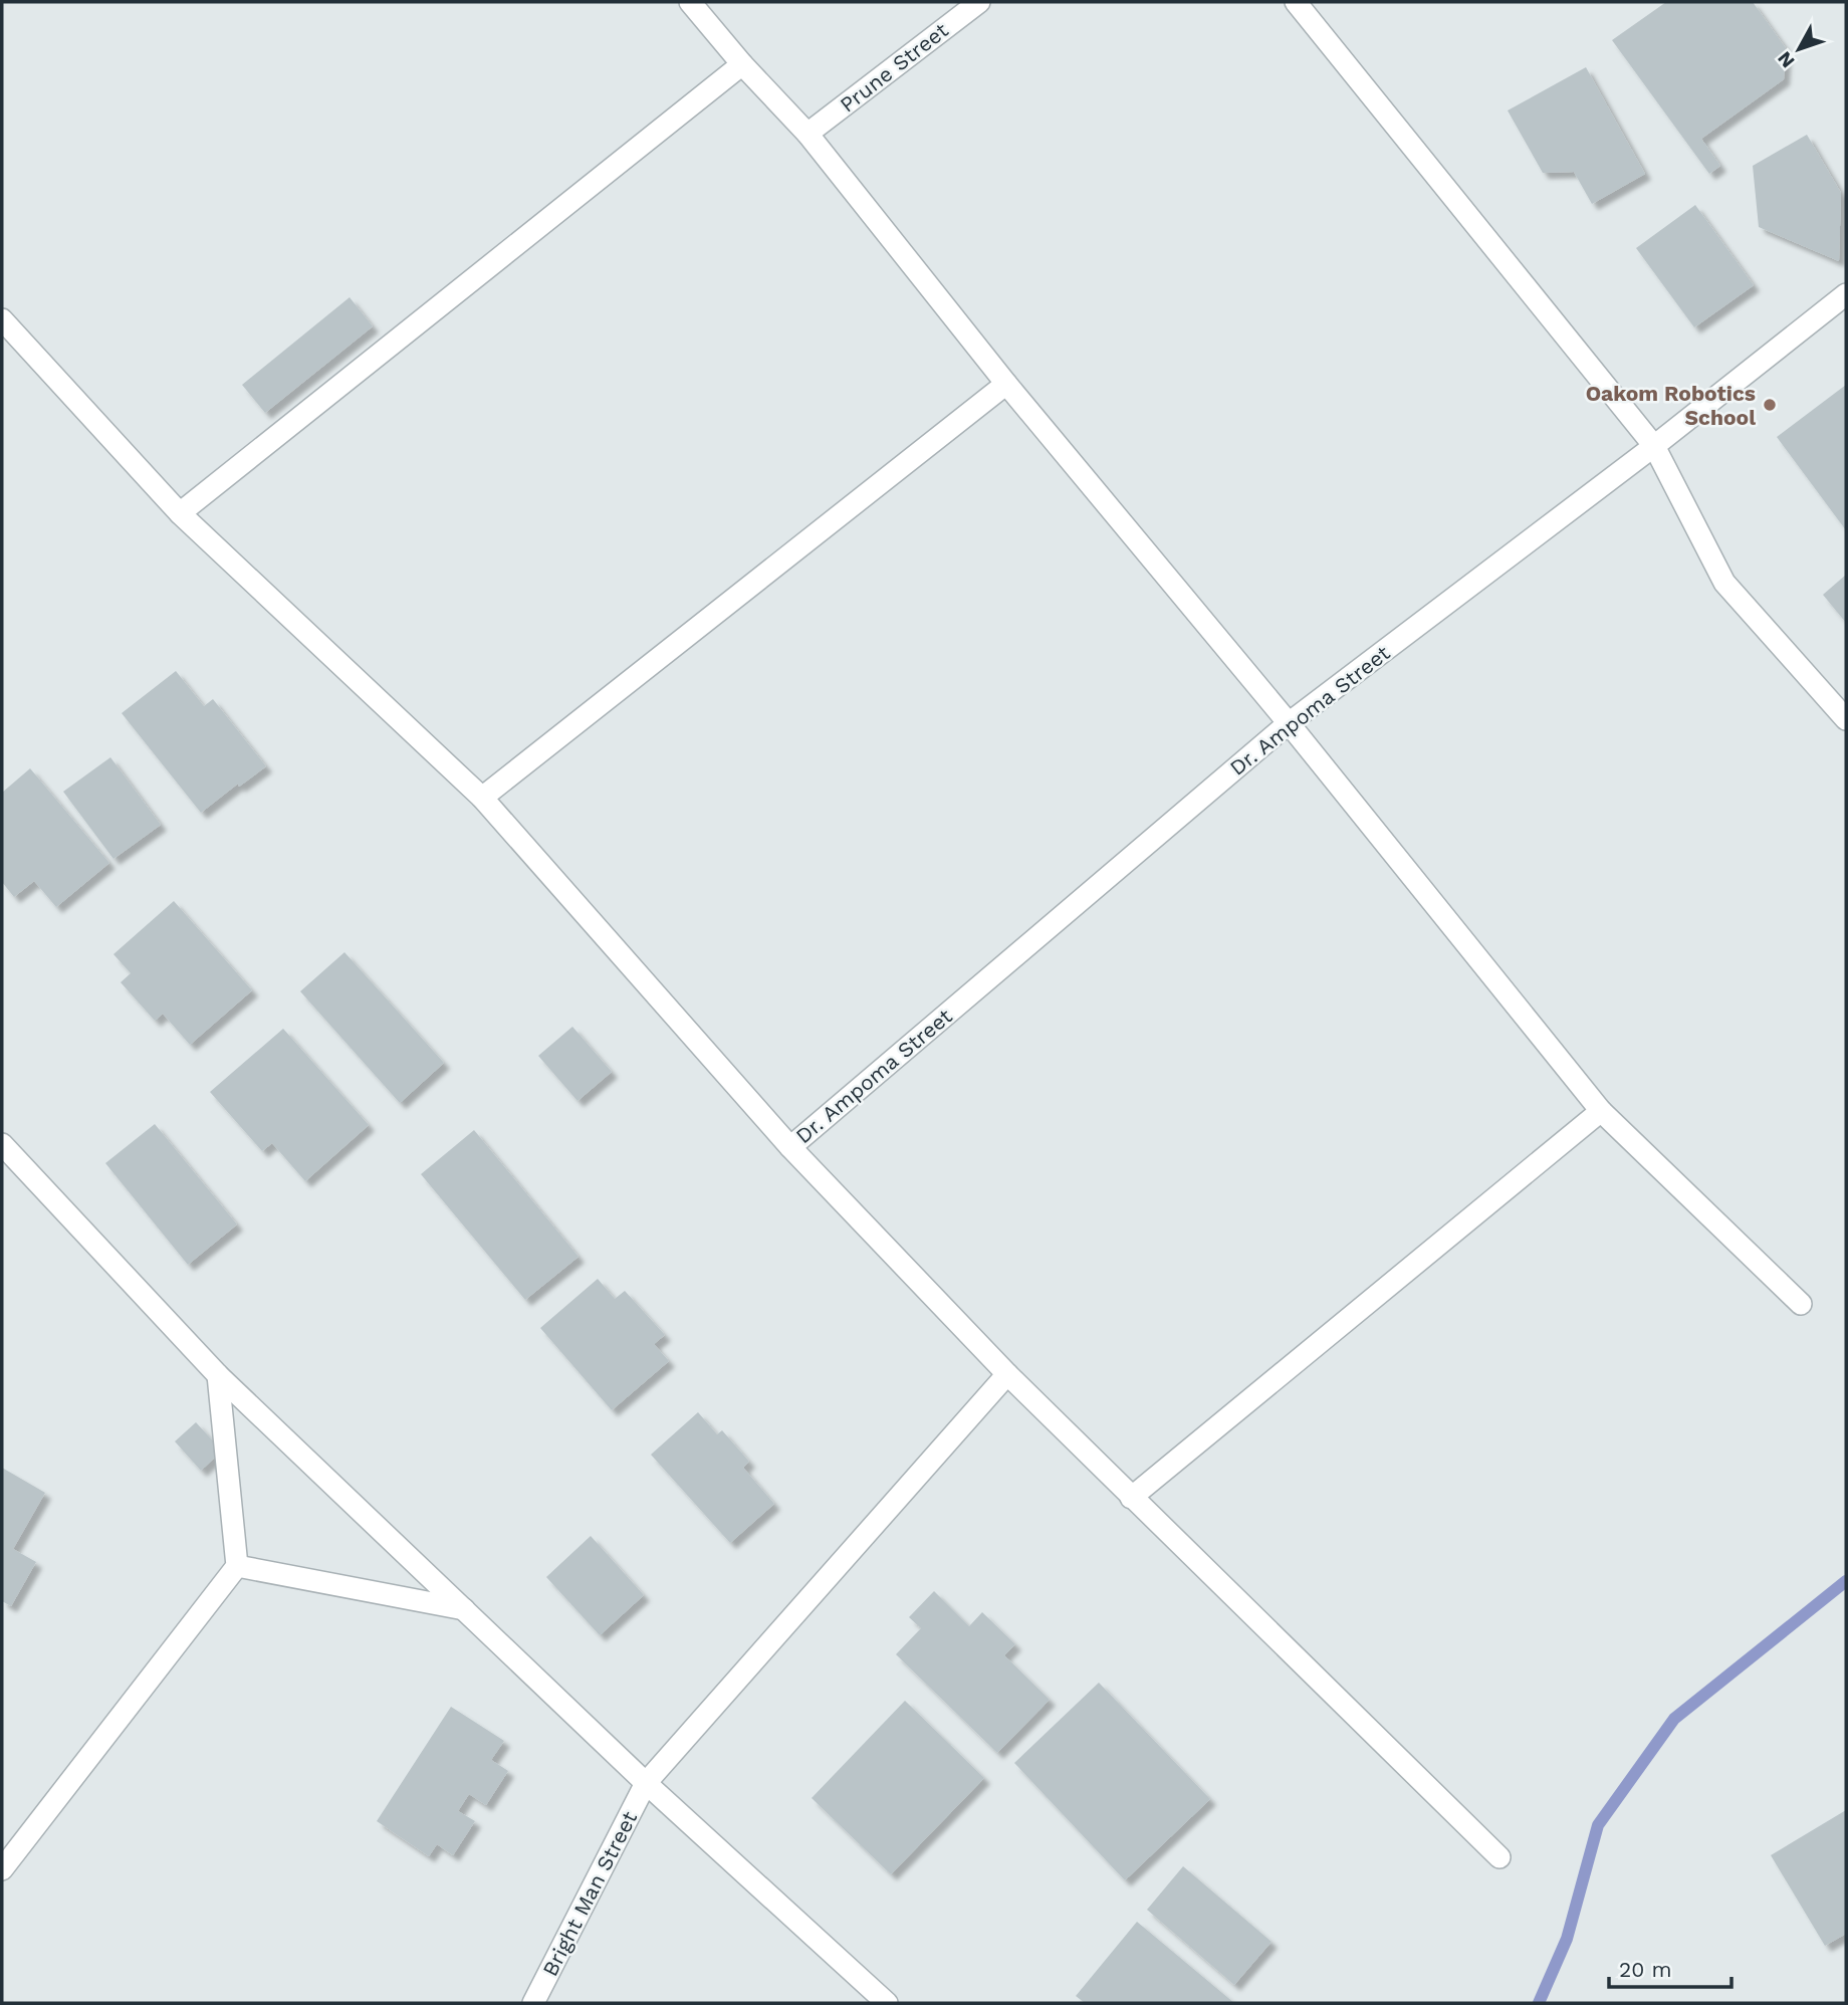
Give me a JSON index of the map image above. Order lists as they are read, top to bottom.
{
  "streets": {
    "street": ["Prune Street", "Dr. Ampoma Street", "Bright Man Street"]
  },
  "places": ["Oakom Robotics School"],
  "scale_bar": "20 m",
  "north": "bottom left"
}
